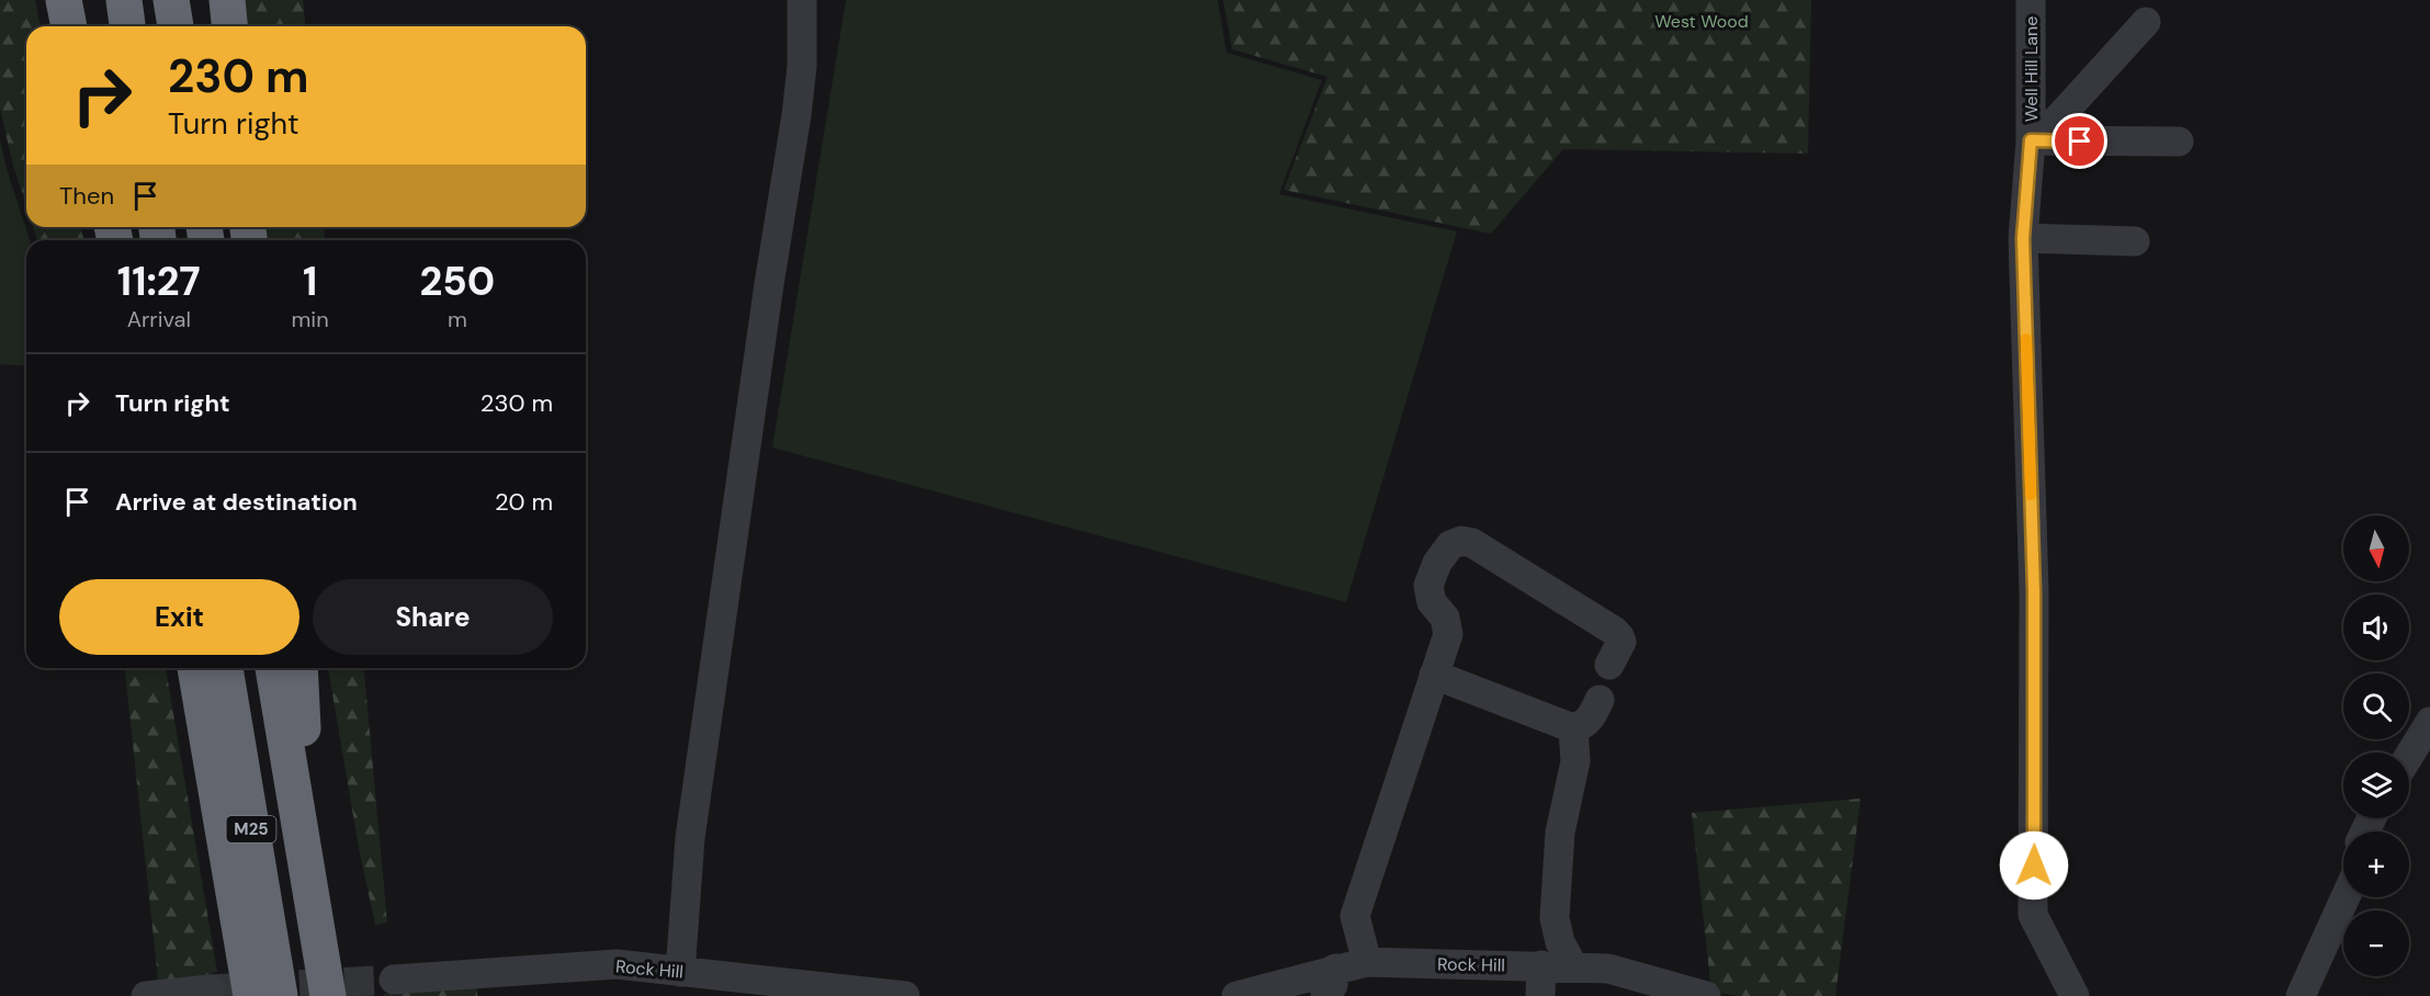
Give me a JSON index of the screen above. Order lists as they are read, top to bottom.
{
  "streets": {
    "highway": ["M25"],
    "street": ["Well Hill Lane", "Rock Hill"]
  },
  "parks": ["West Wood"],
  "north": "bottom",
  "page": {
    "turn": ["230 m", "Turn right"],
    "then": "Then",
    "eta": [
      "11:27",
      "Arrival",
      "1",
      "min",
      "250",
      "m"
    ],
    "list": [
      {
        "name": "Turn right",
        "value": "230 m"
      },
      {
        "name": "Arrive at destination",
        "value": "20 m"
      }
    ],
    "map_buttons": ["+", "−"],
    "buttons": ["Exit", "Share"]
  }
}
